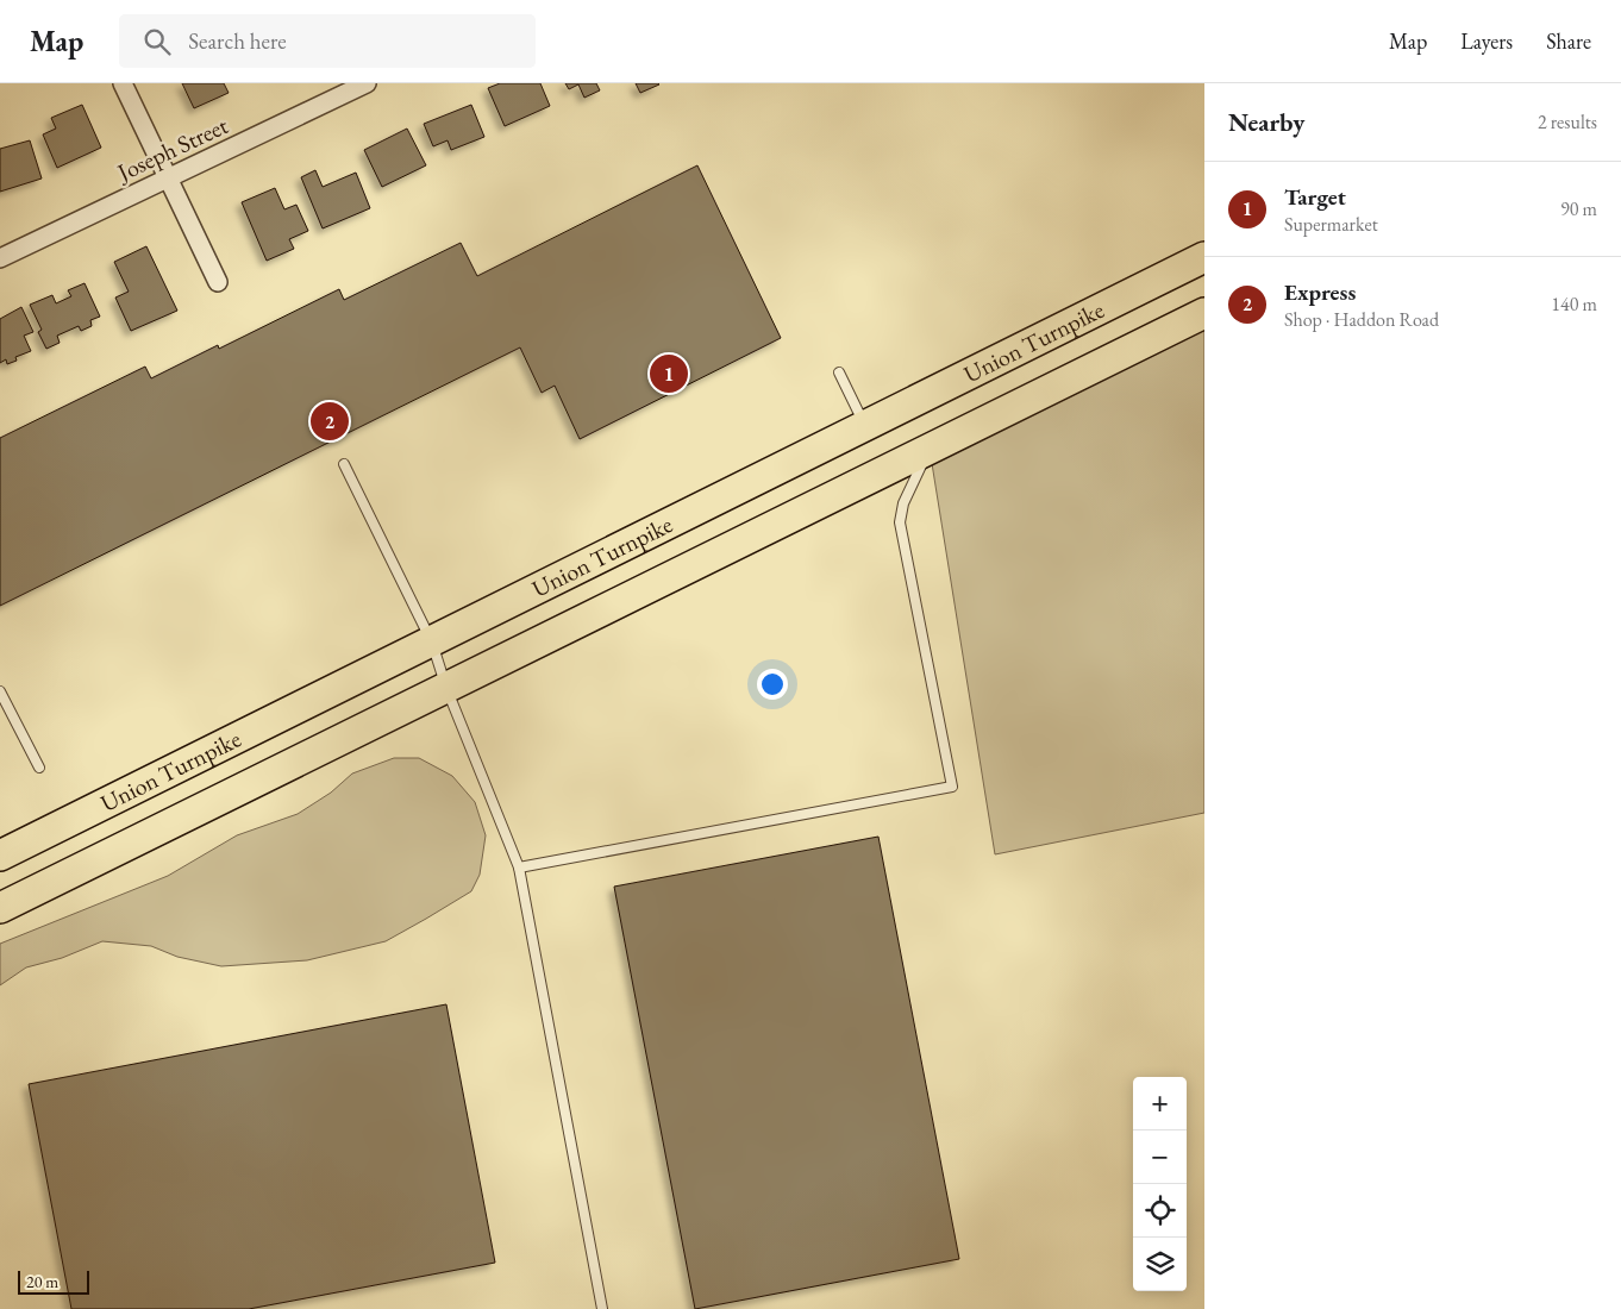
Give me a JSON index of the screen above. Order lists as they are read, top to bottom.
{
  "streets": {
    "main road": ["Union Turnpike"],
    "street": ["Joseph Street"]
  },
  "scale_bar": "20 m",
  "page": {
    "header": "Map",
    "search": "Search here",
    "nav": ["Map", "Layers", "Share"],
    "heading": ["Nearby", "2 results"],
    "list": [
      {
        "mark": "1",
        "name": "Target",
        "note": "Supermarket",
        "value": "90 m"
      },
      {
        "mark": "2",
        "name": "Express",
        "note": "Shop · Haddon Road",
        "value": "140 m"
      }
    ],
    "pins": ["1", "2"],
    "map_buttons": ["+", "−"],
    "scale": "20 m"
  }
}
